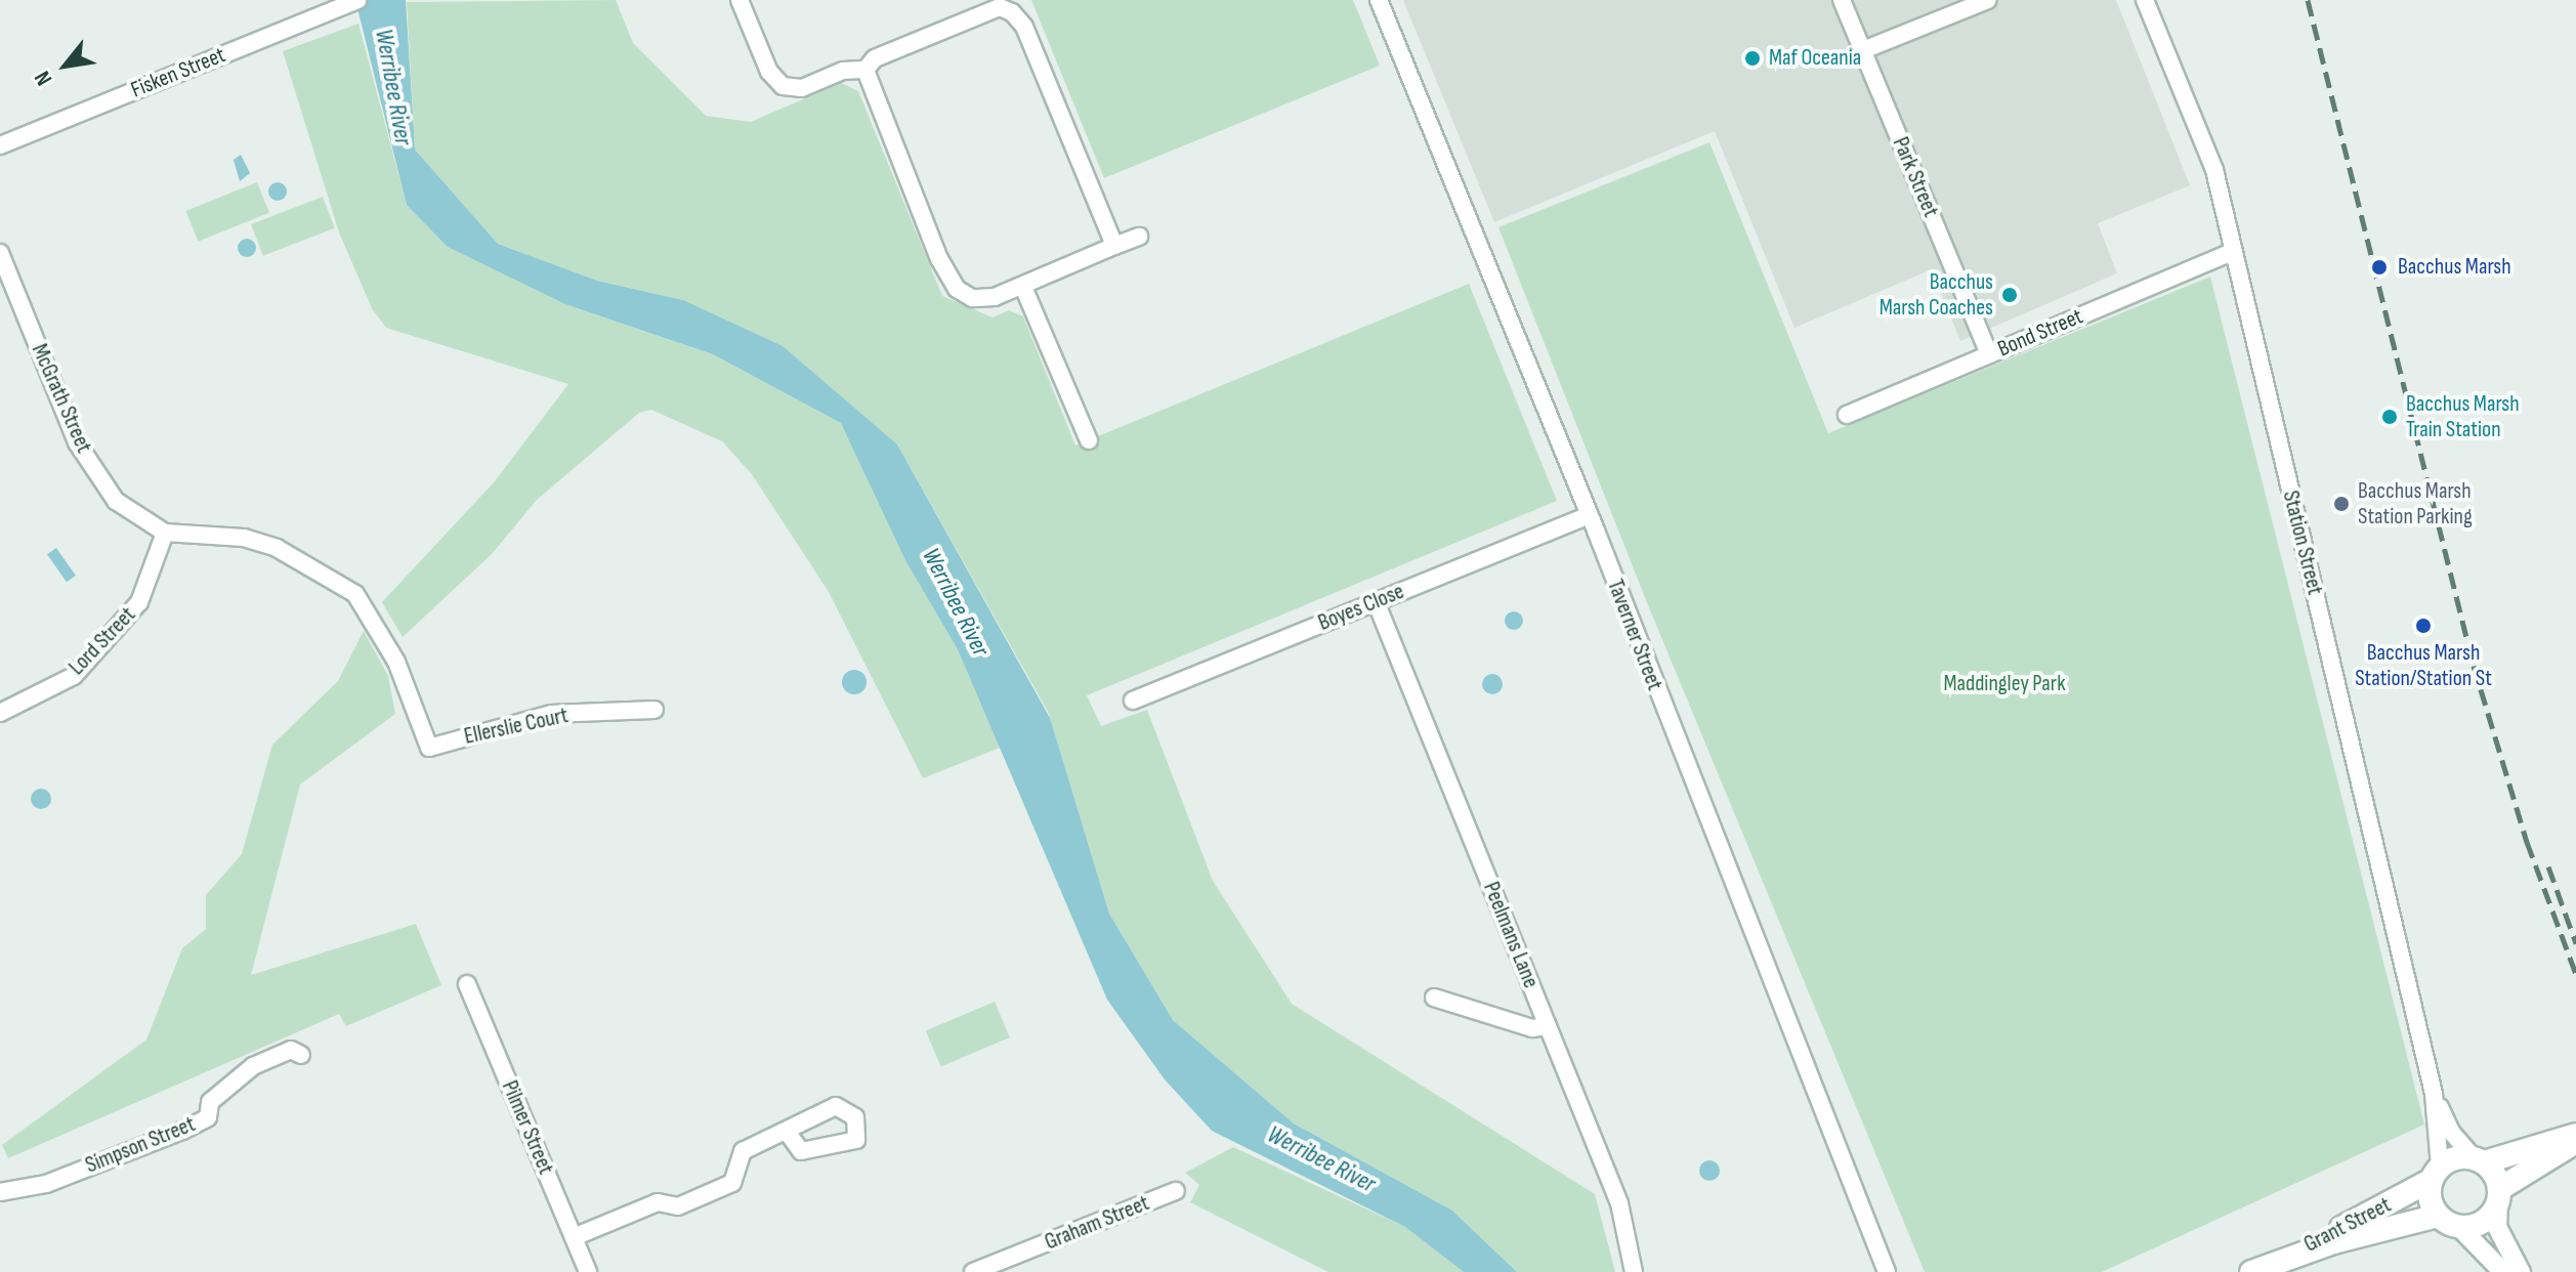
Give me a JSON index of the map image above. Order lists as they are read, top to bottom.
{
  "streets": {
    "main road": ["Grant Street"],
    "street": [
      "Fisken Street",
      "Park Street",
      "Bond Street",
      "McGrath Street",
      "Station Street",
      "Boyes Close",
      "Taverner Street",
      "Lord Street",
      "Ellerslie Court",
      "Peelmans Lane",
      "Pilmer Street",
      "Simpson Street",
      "Graham Street"
    ]
  },
  "crossings": [
    ["Park Street", "Bond Street"],
    ["Bond Street", "Station Street"],
    ["McGrath Street", "Lord Street"],
    ["McGrath Street", "Ellerslie Court"],
    ["Station Street", "Grant Street"],
    ["Boyes Close", "Taverner Street"],
    ["Boyes Close", "Peelmans Lane"]
  ],
  "water": ["Werribee River"],
  "parks": ["Maddingley Park"],
  "places": [
    "Maf Oceania",
    "Bacchus Marsh",
    "Bacchus Marsh Coaches",
    "Bacchus Marsh Train Station",
    "Bacchus Marsh Station Parking",
    "Bacchus Marsh Station/Station St"
  ],
  "north": "bottom left"
}
